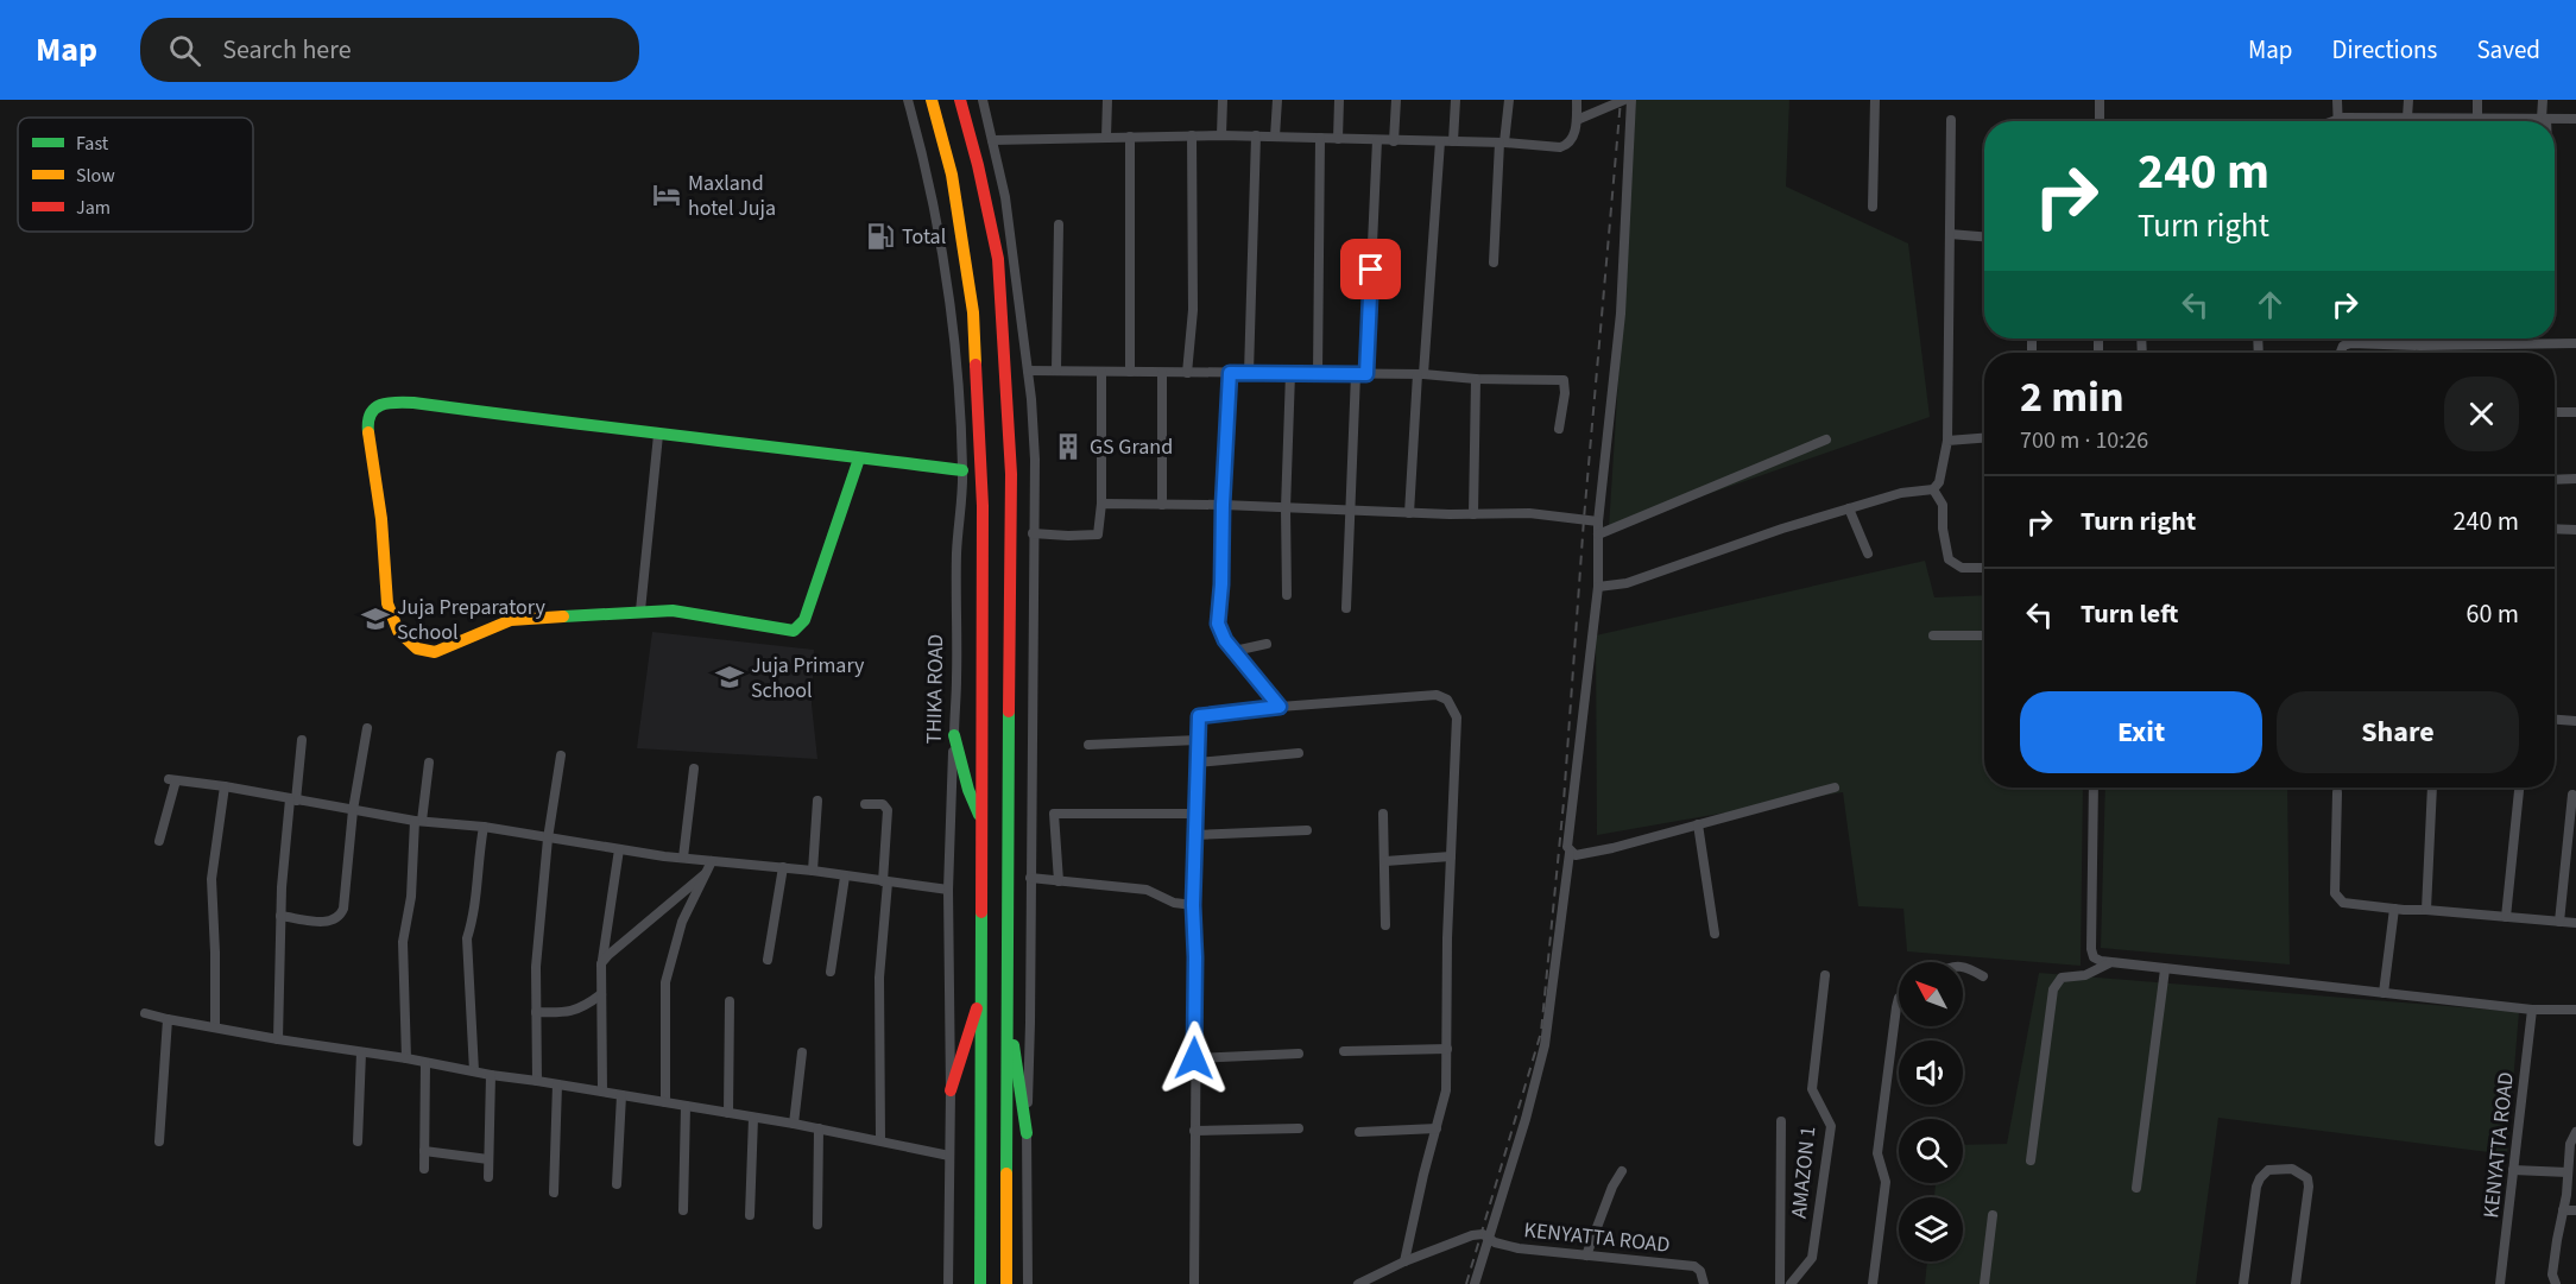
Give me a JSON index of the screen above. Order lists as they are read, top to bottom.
{
  "streets": {
    "street": ["THIKA ROAD", "KENYATTA ROAD", "AMAZON 1"]
  },
  "places": {
    "hotel": ["Maxland hotel Juja"],
    "fuel station": ["Total"],
    "building": ["GS Grand"],
    "school or university": ["Juja Preparatory School", "Juja Primary School"]
  },
  "legend": ["Fast", "Slow", "Jam"],
  "north": "top left",
  "page": {
    "header": "Map",
    "search": "Search here",
    "nav": ["Map", "Directions", "Saved"],
    "turn": ["240 m", "Turn right"],
    "heading": ["2 min", "700 m · 10:26"],
    "list": [
      {
        "name": "Turn right",
        "value": "240 m"
      },
      {
        "name": "Turn left",
        "value": "60 m"
      }
    ],
    "buttons": ["Exit", "Share"]
  }
}
